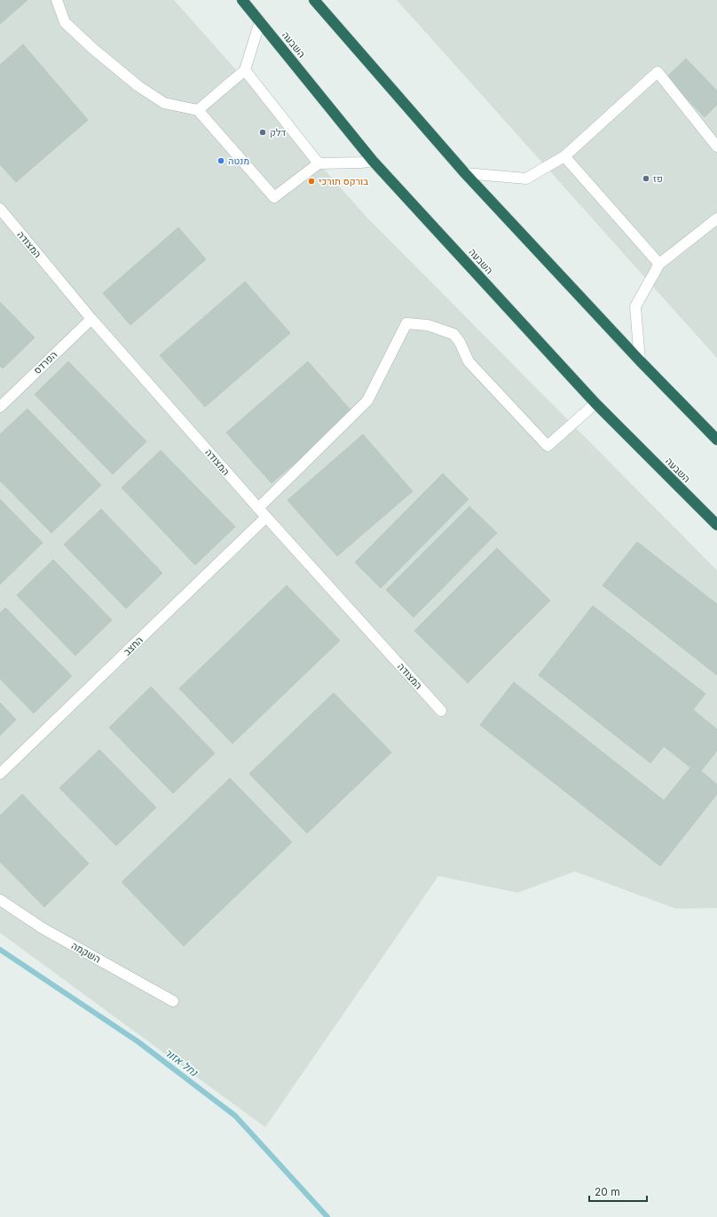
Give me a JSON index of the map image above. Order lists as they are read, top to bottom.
{
  "streets": {
    "highway": ["השבעה"],
    "street": [
      "המצודה",
      "הפרדס",
      "החצב",
      "השקמה"
    ]
  },
  "crossings": [
    ["המצודה", "הפרדס"],
    ["המצודה", "החצב"]
  ],
  "water": ["נחל אזור"],
  "places": [
    "דלק",
    "מנטה",
    "פז",
    "בורקס תורכי"
  ],
  "scale_bar": "20 m"
}
